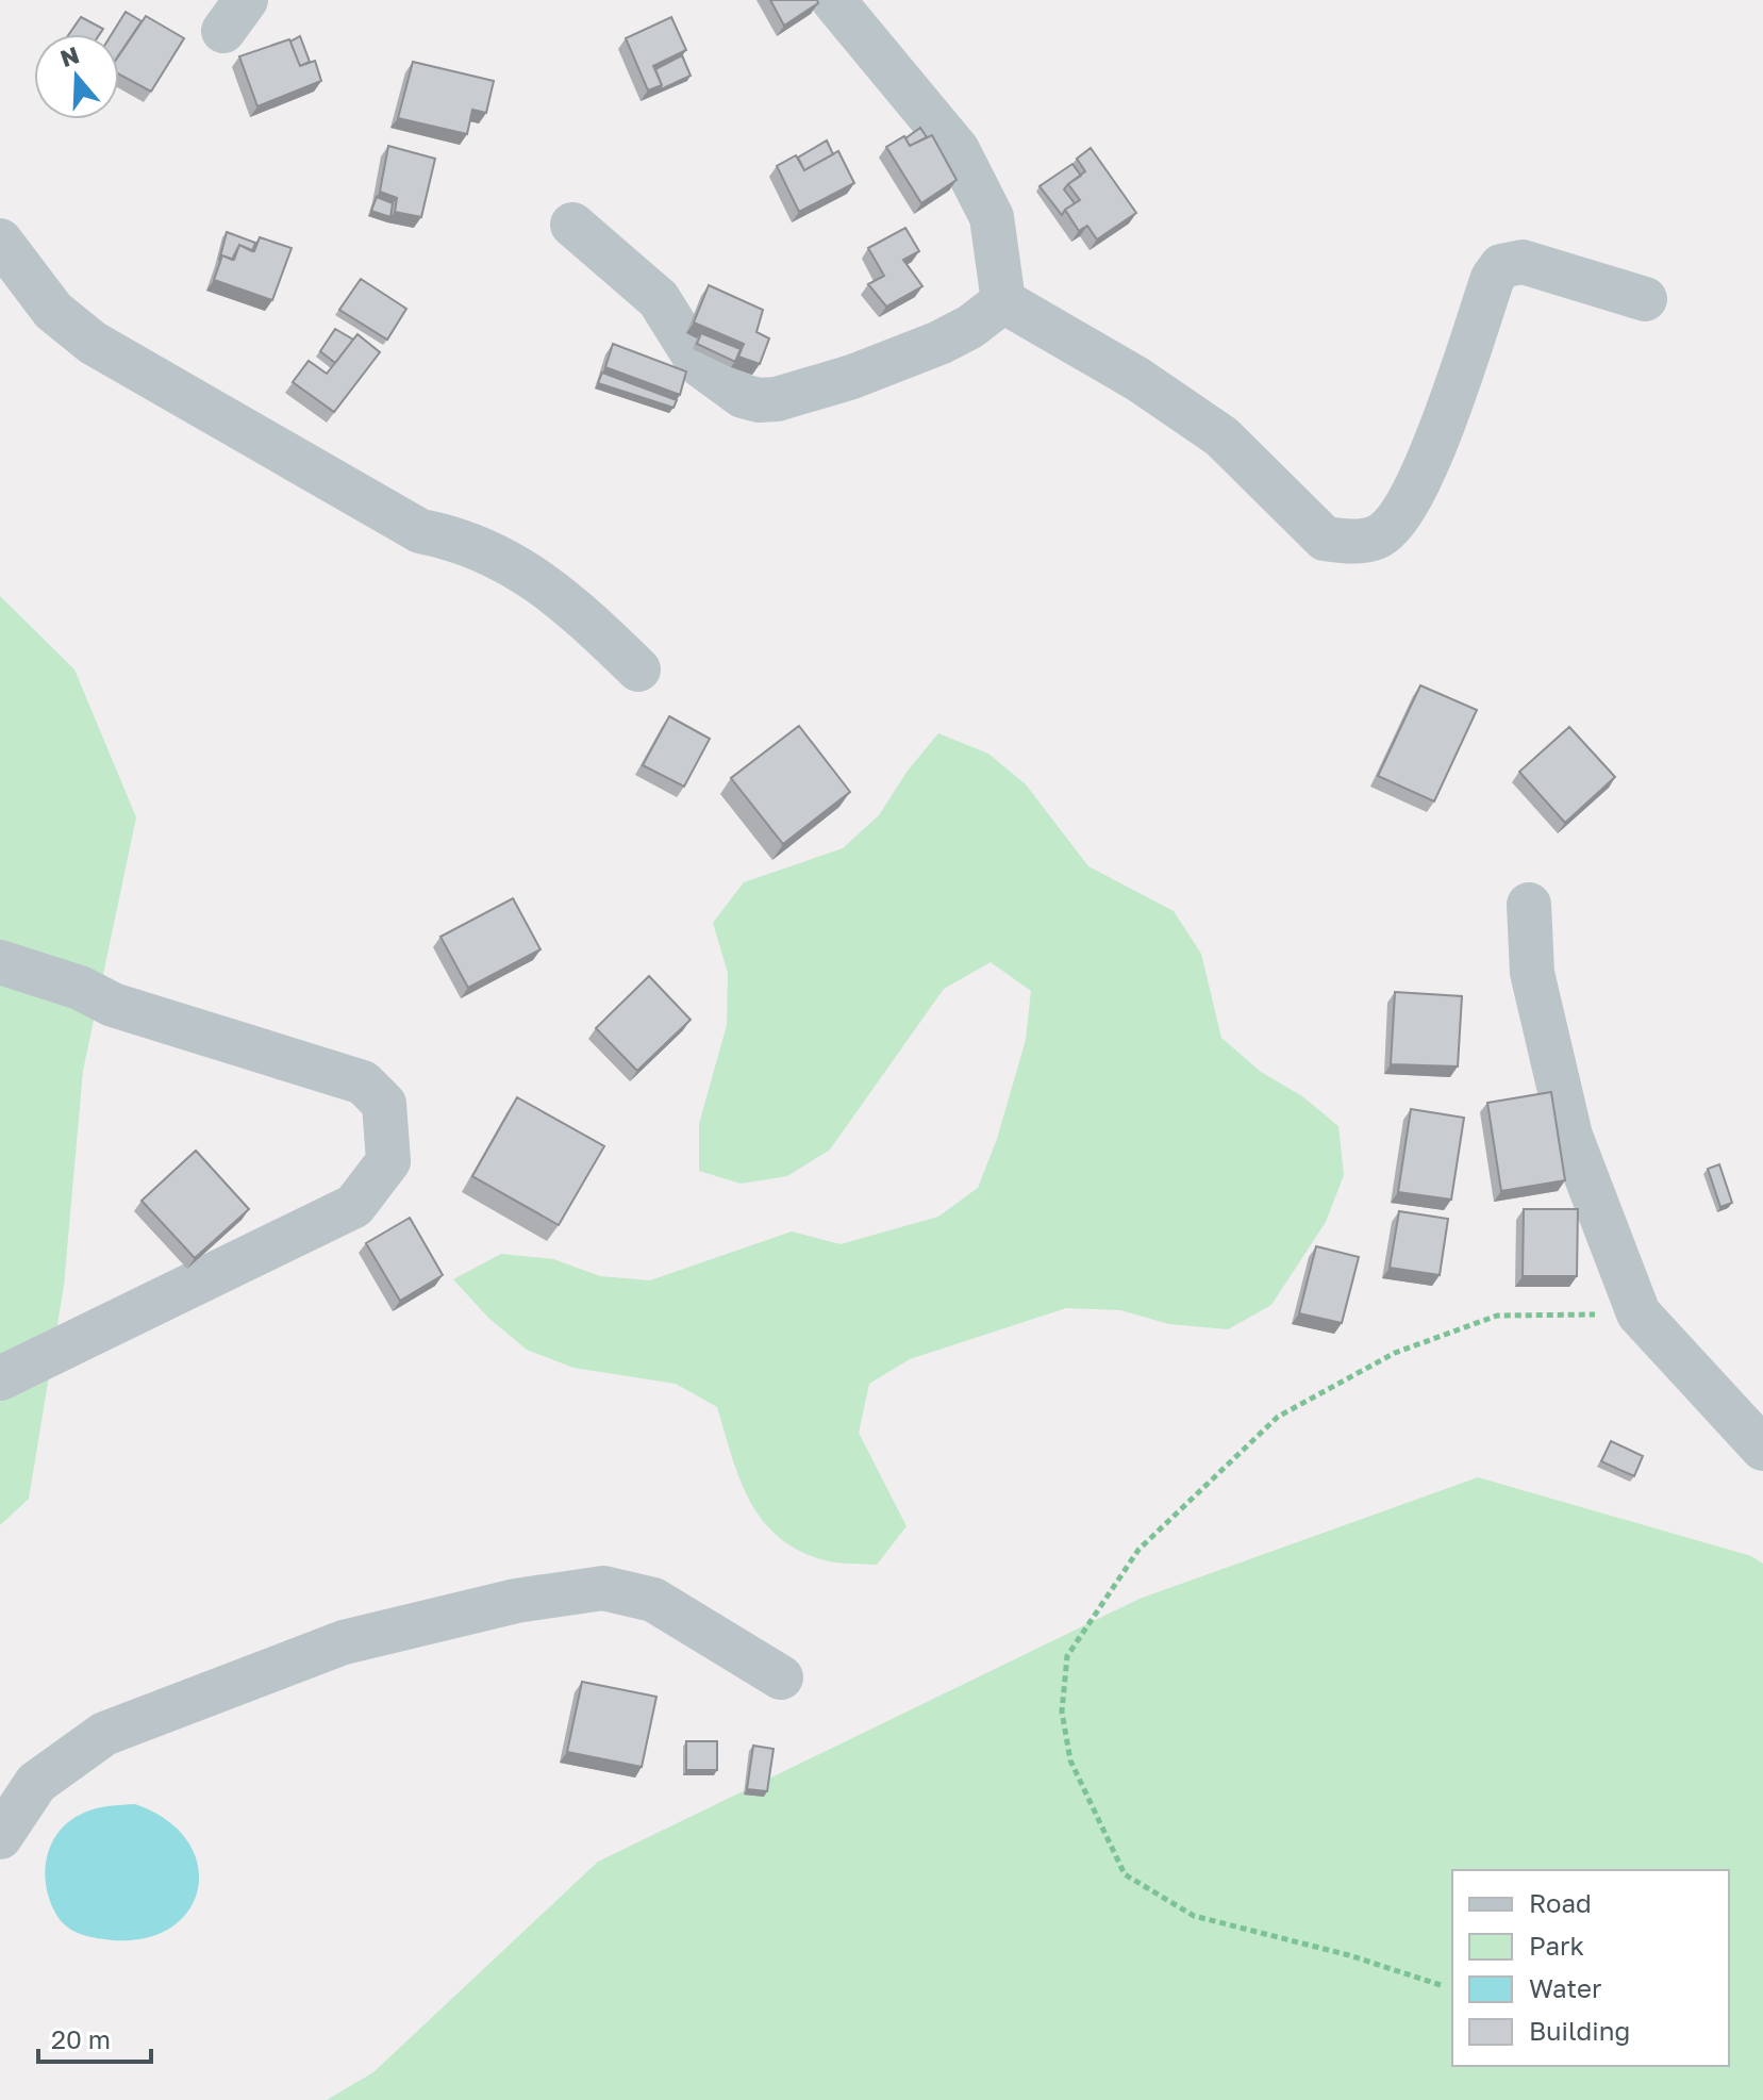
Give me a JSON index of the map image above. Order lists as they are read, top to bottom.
{
  "legend": [
    "Road",
    "Park",
    "Water",
    "Building"
  ],
  "scale_bar": "20 m",
  "north": "top"
}
